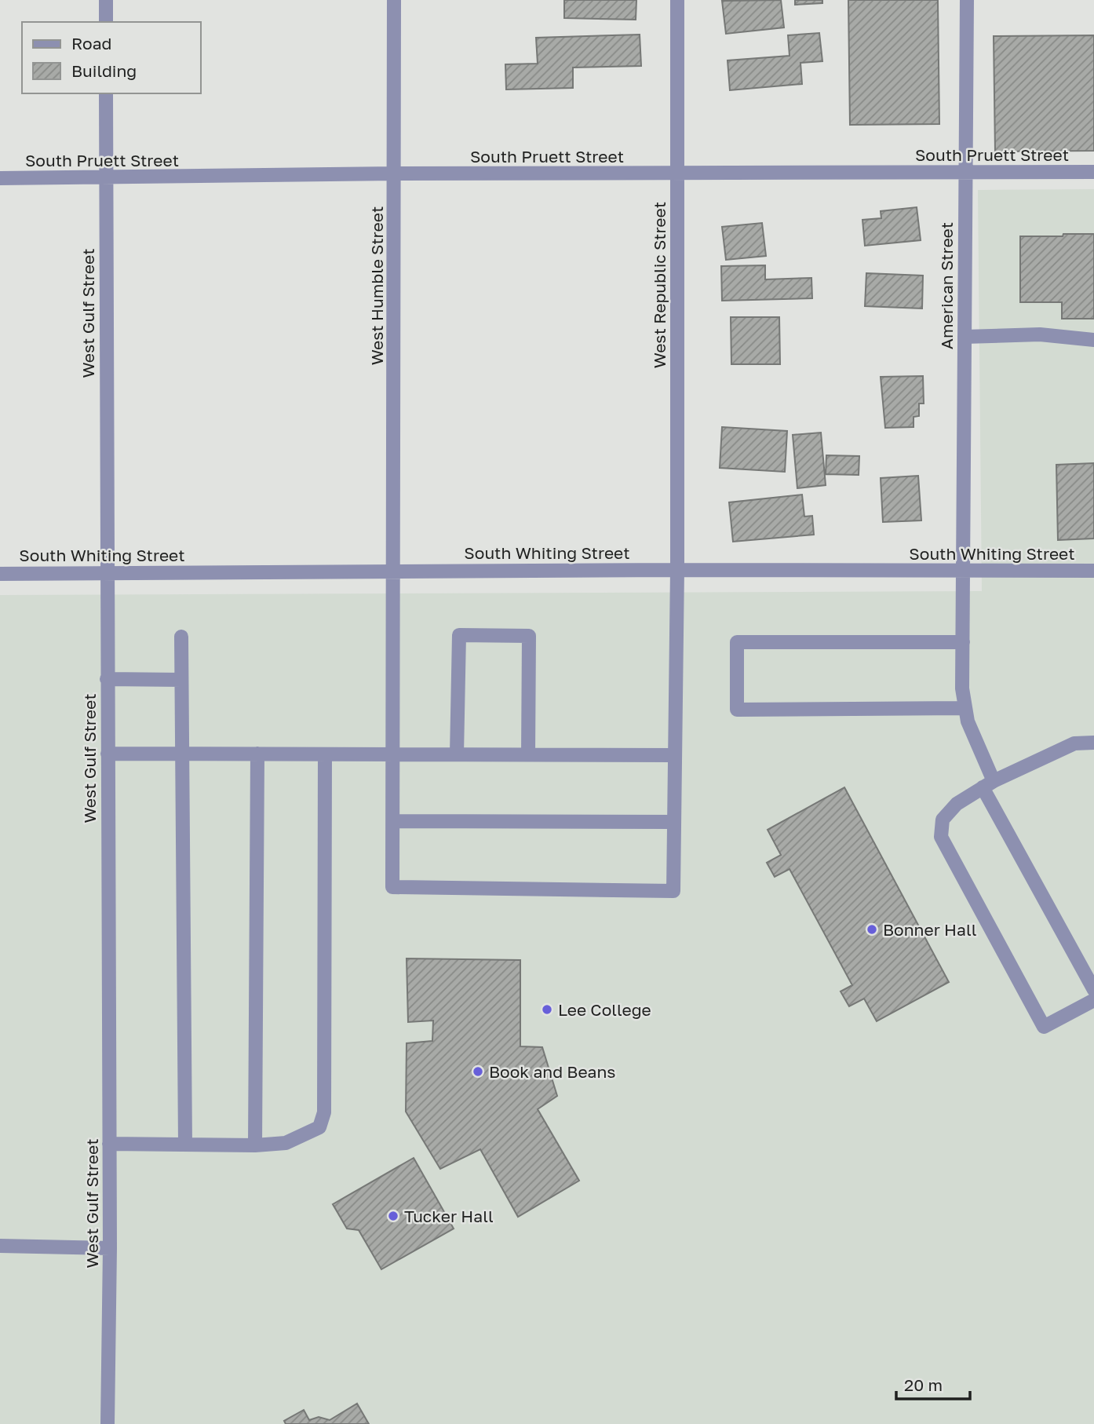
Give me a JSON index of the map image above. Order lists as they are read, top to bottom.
{
  "streets": {
    "street": [
      "South Pruett Street",
      "West Republic Street",
      "West Humble Street",
      "American Street",
      "West Gulf Street",
      "South Whiting Street"
    ]
  },
  "crossings": [
    ["South Pruett Street", "West Republic Street"],
    ["South Pruett Street", "West Humble Street"],
    ["South Pruett Street", "American Street"],
    ["South Pruett Street", "West Gulf Street"],
    ["West Republic Street", "West Humble Street"],
    ["West Republic Street", "South Whiting Street"],
    ["West Humble Street", "South Whiting Street"],
    ["American Street", "South Whiting Street"],
    ["West Gulf Street", "South Whiting Street"]
  ],
  "places": [
    "Bonner Hall",
    "Lee College",
    "Book and Beans",
    "Tucker Hall"
  ],
  "legend": ["Road", "Building"],
  "scale_bar": "20 m"
}
